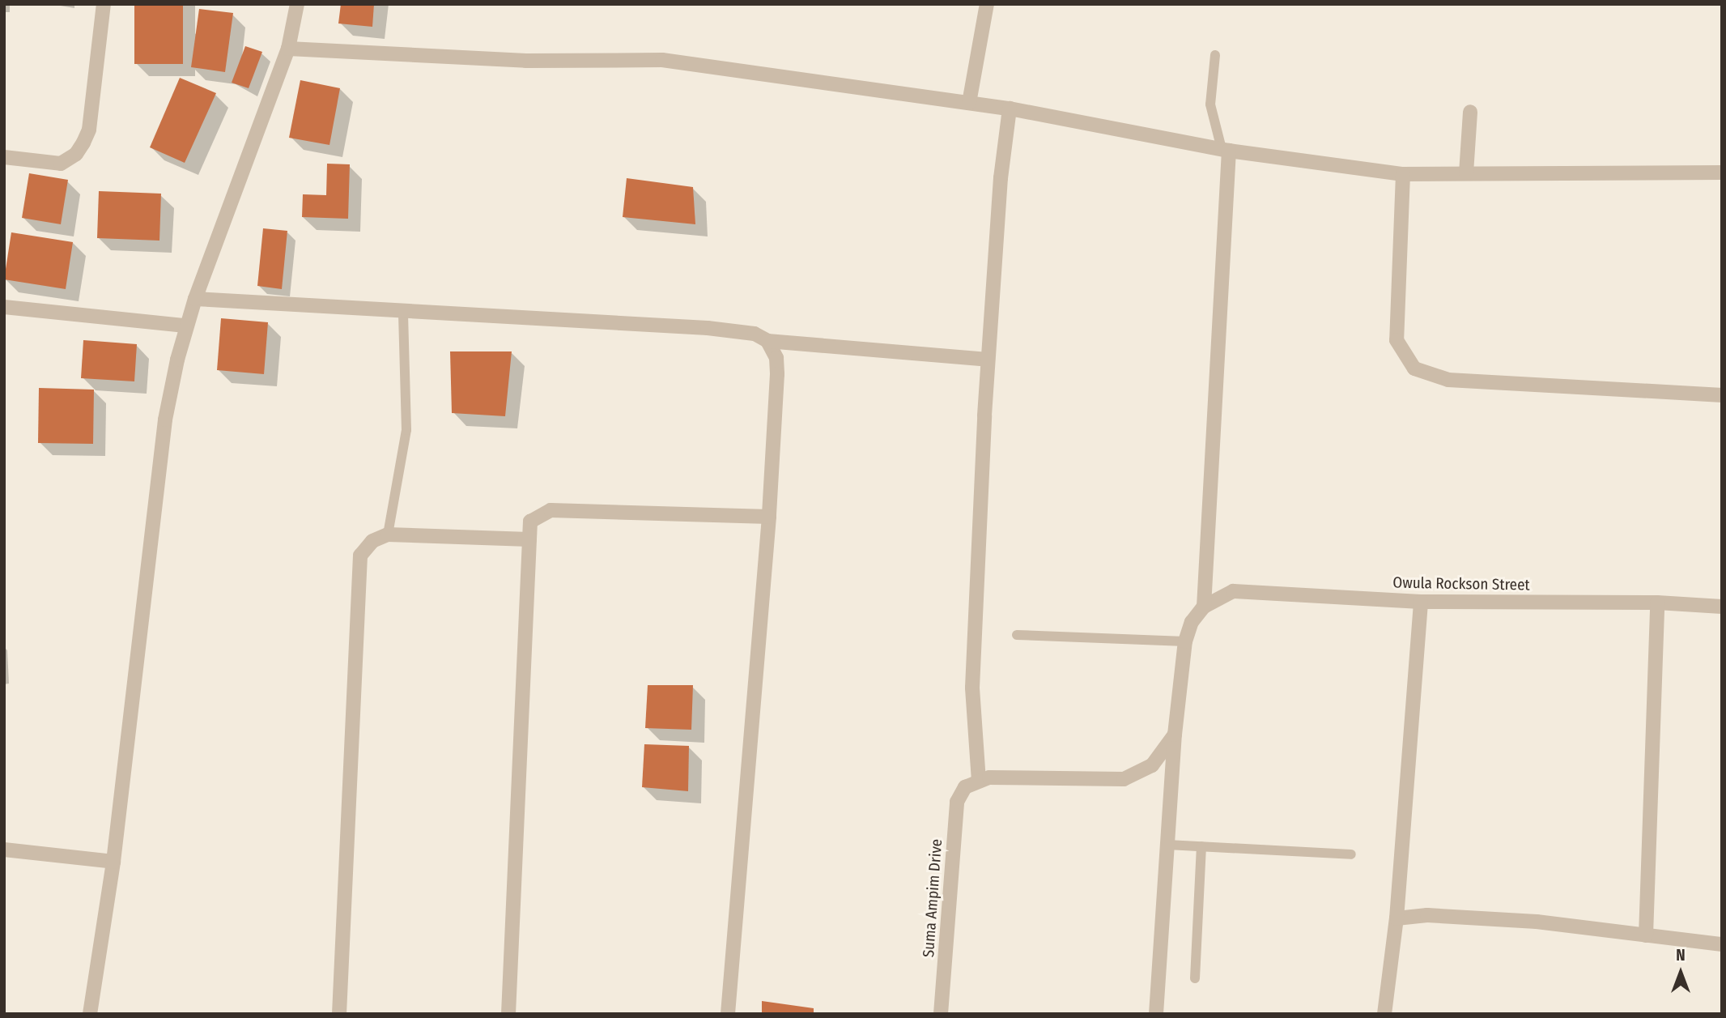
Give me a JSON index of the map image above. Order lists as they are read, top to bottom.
{
  "streets": {
    "street": ["Owula Rockson Street", "Suma Ampim Drive"]
  },
  "north": "top"
}
